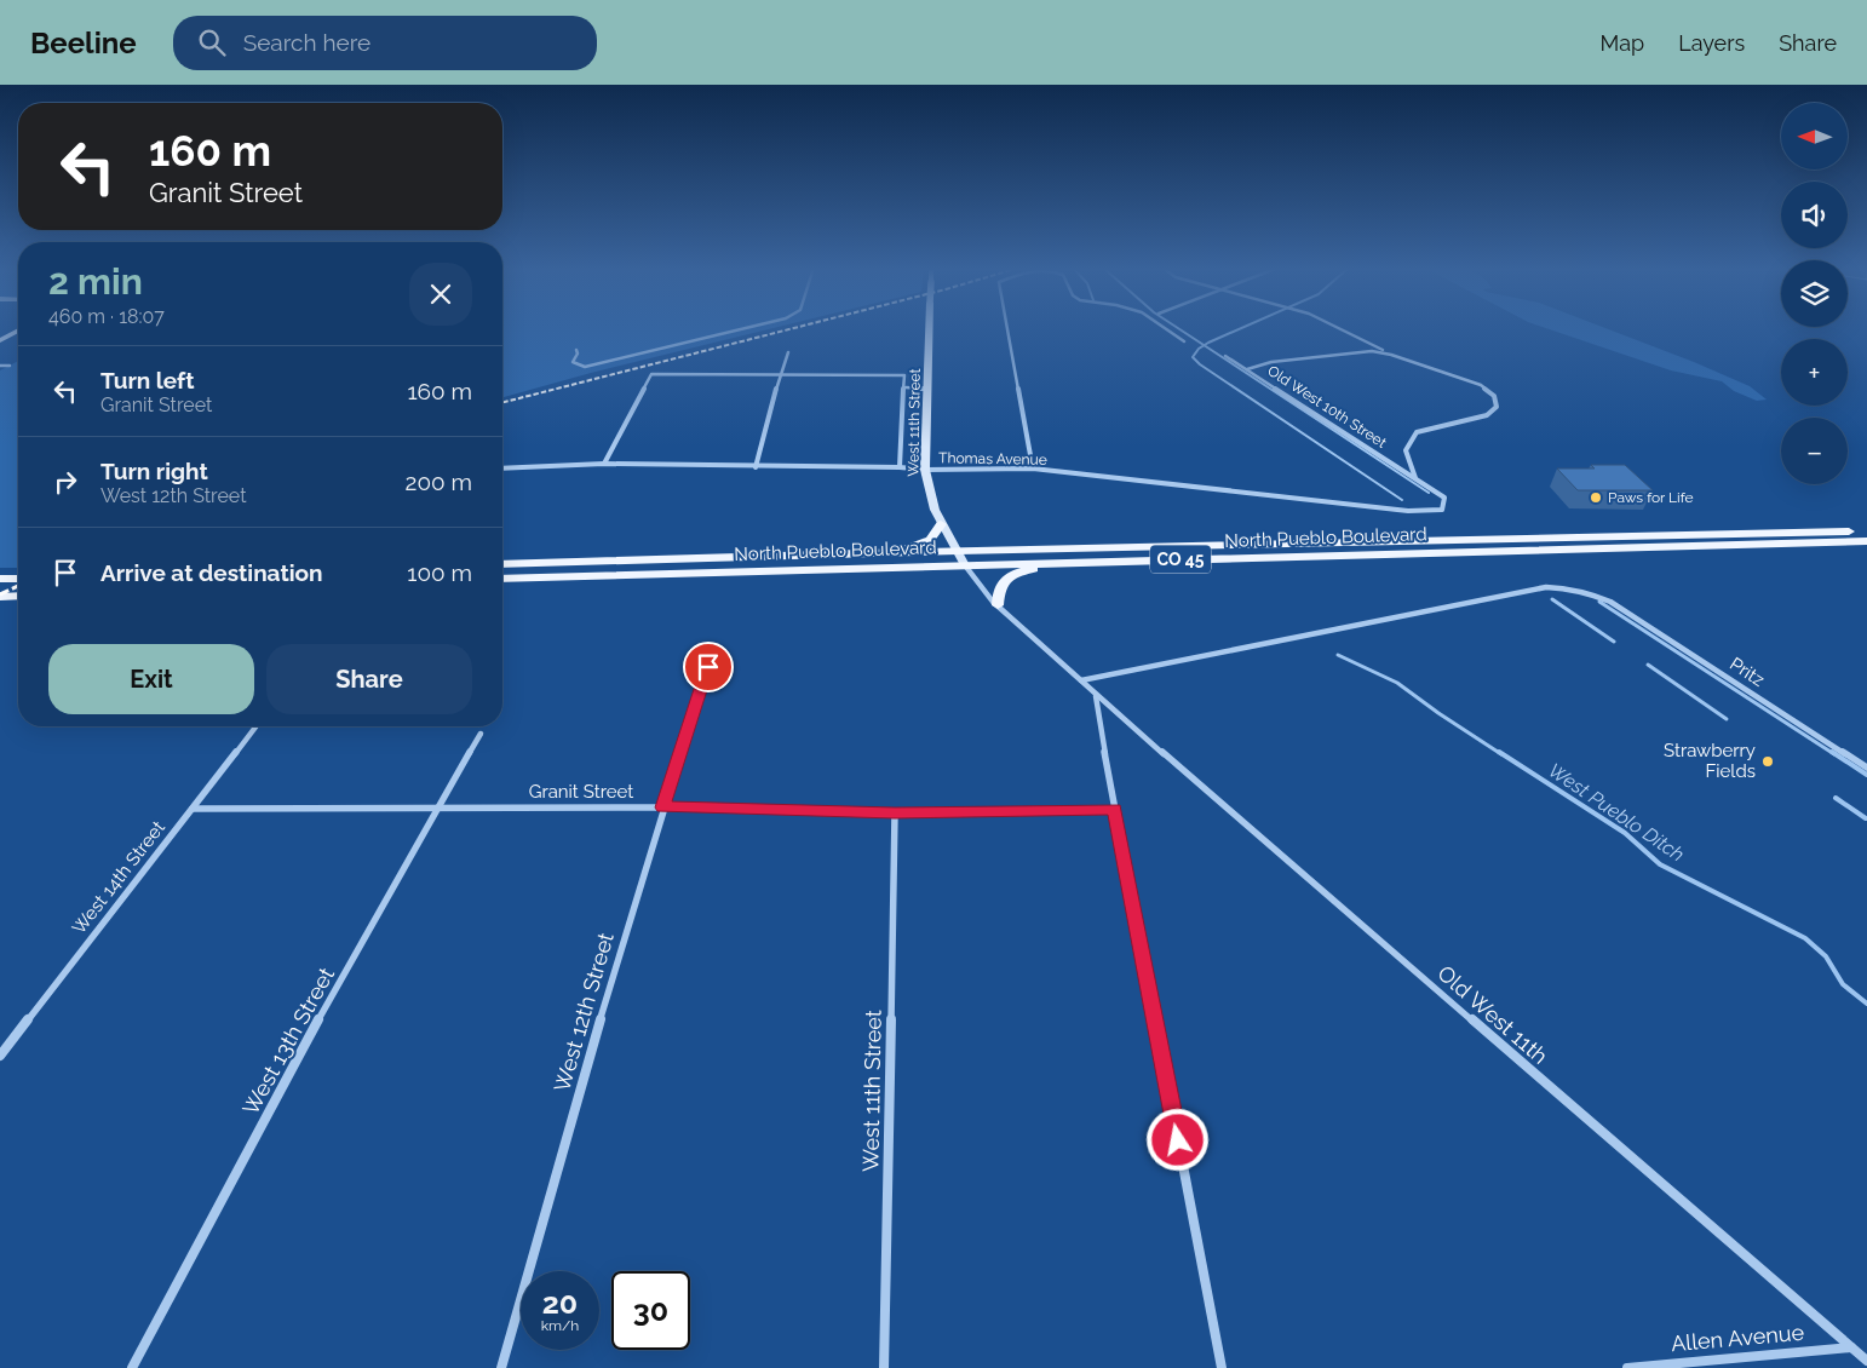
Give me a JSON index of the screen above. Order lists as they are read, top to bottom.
{
  "streets": {
    "main road": ["North Pueblo Boulevard", "CO 45"],
    "street": [
      "Old West 10th Street",
      "West 11th Street",
      "Thomas Avenue",
      "Pritz",
      "Granit Street",
      "West 14th Street",
      "West 12th Street",
      "Old West 11th",
      "West 13th Street",
      "Allen Avenue"
    ]
  },
  "crossings": [
    ["Old West 10th Street", "Thomas Avenue"],
    ["West 11th Street", "Thomas Avenue"],
    ["West 11th Street", "North Pueblo Boulevard"],
    ["West 11th Street", "Pritz"],
    ["West 11th Street", "Granit Street"],
    ["West 11th Street", "Old West 11th"],
    ["Granit Street", "West 14th Street"],
    ["Granit Street", "West 12th Street"],
    ["Granit Street", "West 13th Street"],
    ["Old West 11th", "Allen Avenue"]
  ],
  "water": ["West Pueblo Ditch"],
  "places": ["Paws for Life", "Strawberry Fields"],
  "north": "left",
  "page": {
    "header": "Beeline",
    "search": "Search here",
    "nav": ["Map", "Layers", "Share"],
    "map_buttons": ["+", "−"],
    "turn": ["160 m", "Granit Street"],
    "heading": ["2 min", "460 m · 18:07"],
    "list": [
      {
        "name": "Turn left",
        "note": "Granit Street",
        "value": "160 m"
      },
      {
        "name": "Turn right",
        "note": "West 12th Street",
        "value": "200 m"
      },
      {
        "name": "Arrive at destination",
        "value": "100 m"
      }
    ],
    "buttons": ["Exit", "Share"],
    "speed": "20 km/h",
    "limit": "30"
  }
}
